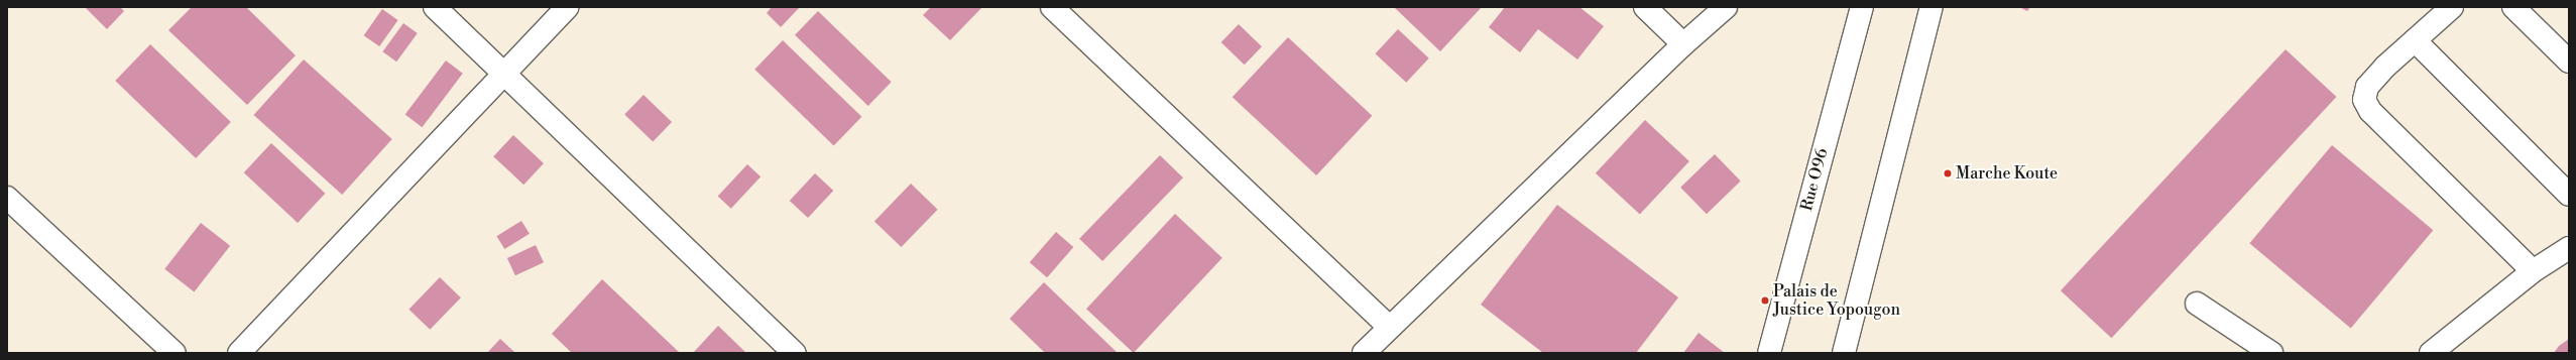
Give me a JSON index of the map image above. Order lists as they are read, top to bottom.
{
  "streets": {
    "street": ["Rue O96"]
  },
  "places": ["Marche Koute", "Palais de Justice Yopougon"]
}
